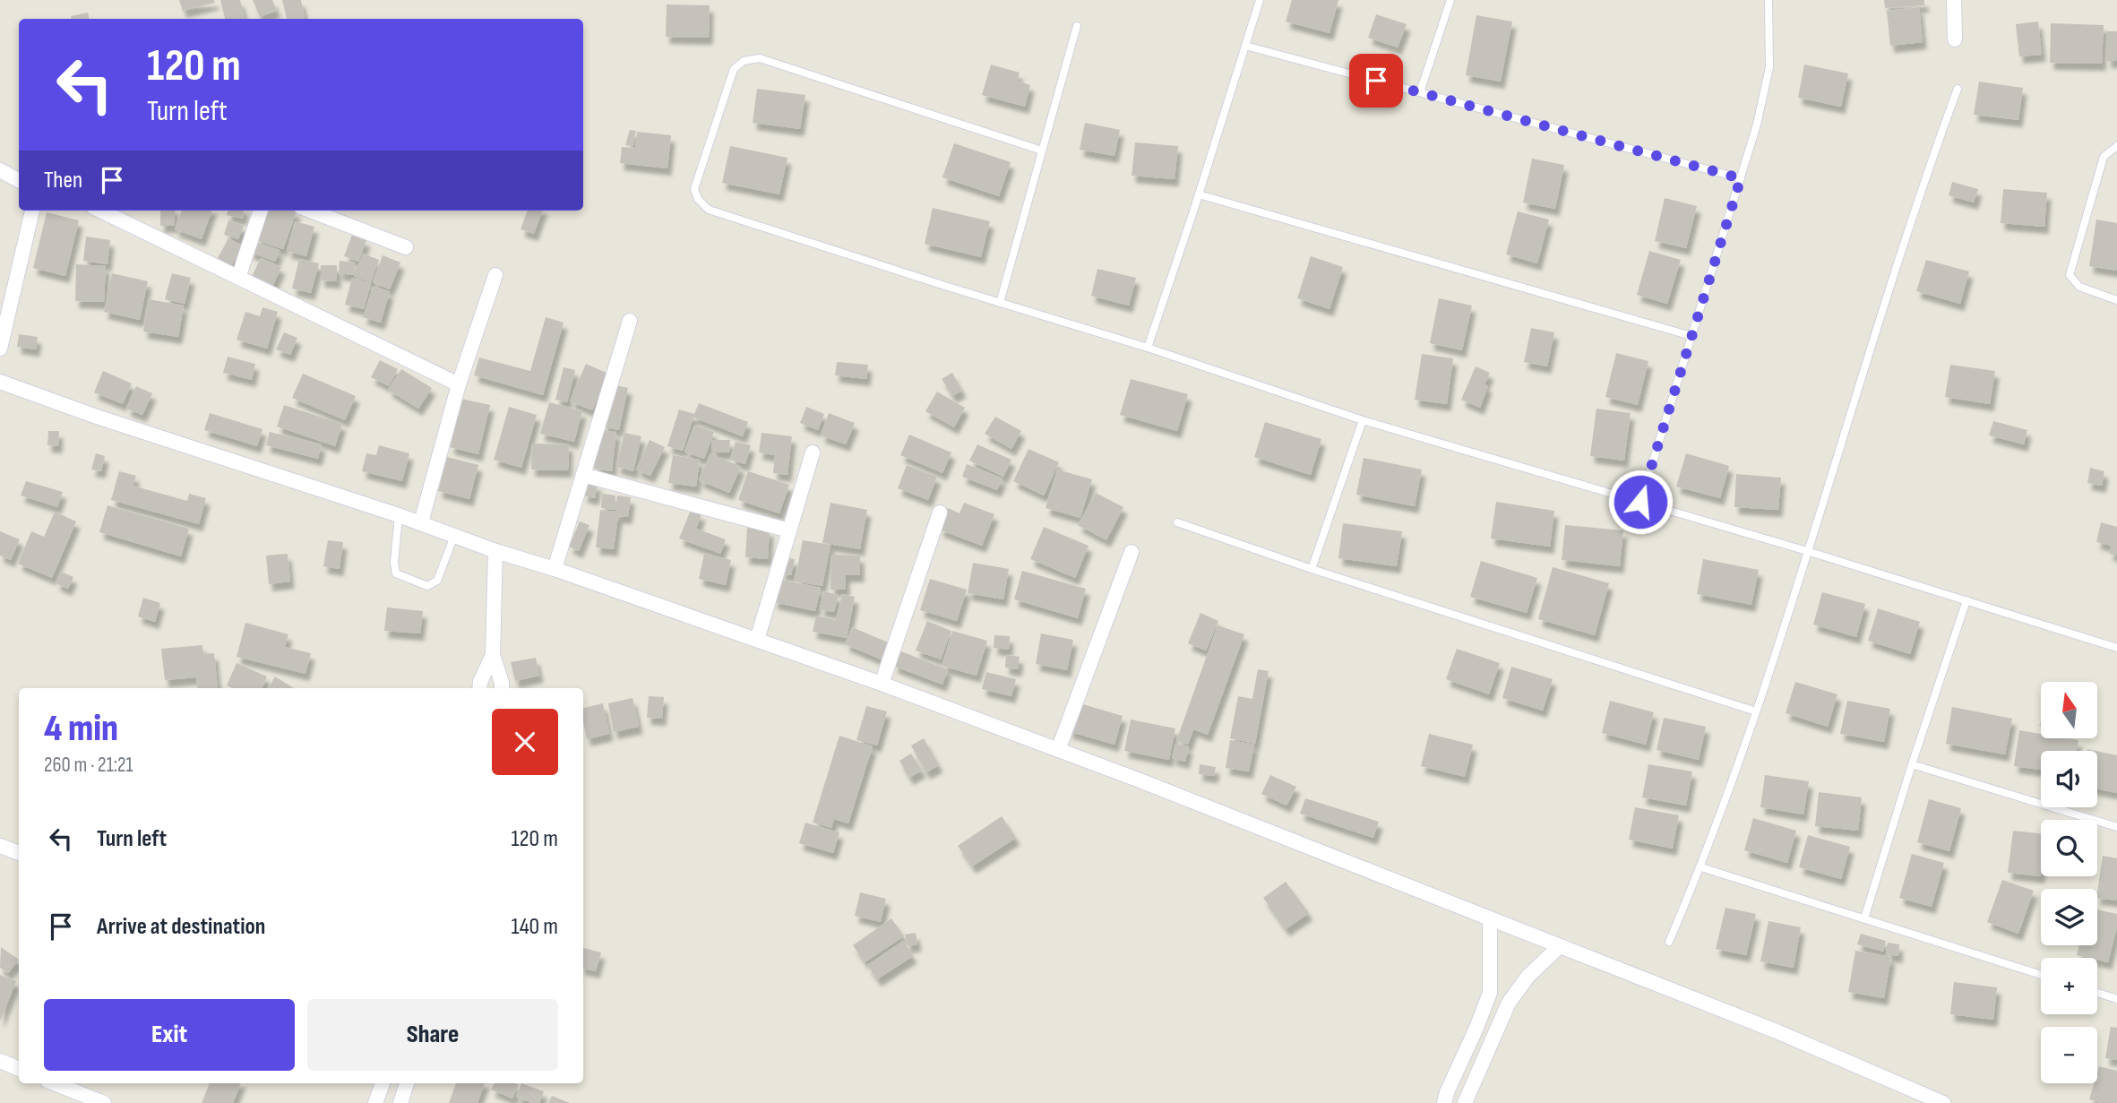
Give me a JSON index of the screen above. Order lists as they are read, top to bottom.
{
  "north": "top",
  "page": {
    "turn": ["120 m", "Turn left"],
    "then": "Then",
    "map_buttons": ["+", "−"],
    "heading": ["4 min", "260 m · 21:21"],
    "list": [
      {
        "name": "Turn left",
        "value": "120 m"
      },
      {
        "name": "Arrive at destination",
        "value": "140 m"
      }
    ],
    "buttons": ["Exit", "Share"]
  }
}
